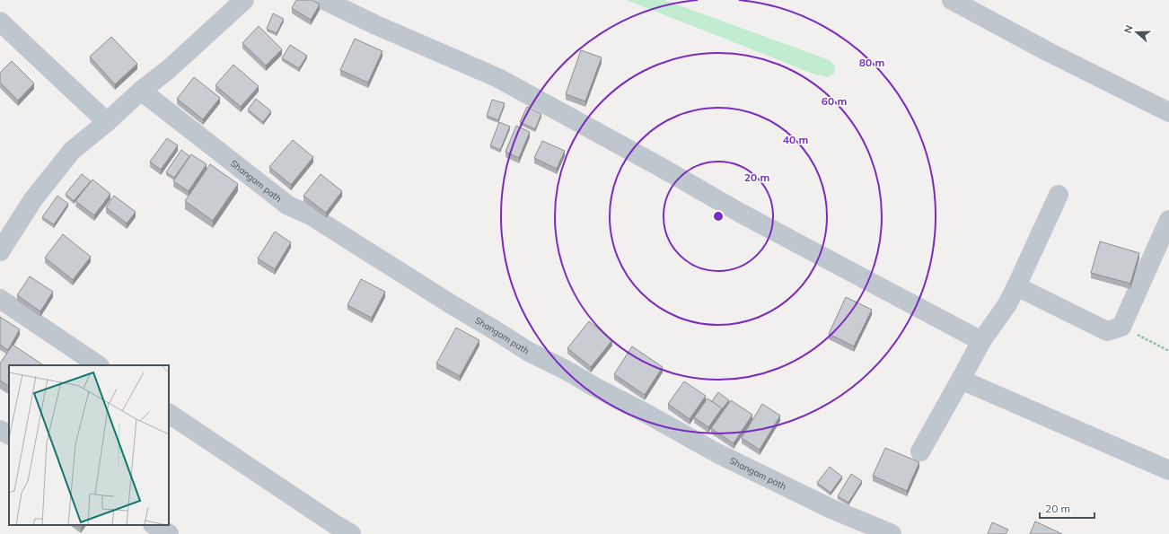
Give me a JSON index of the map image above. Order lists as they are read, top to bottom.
{
  "streets": {
    "street": ["Shangam path"]
  },
  "scale_bar": "20 m",
  "north": "left",
  "rings": [
    "80 m",
    "60 m",
    "40 m",
    "20 m"
  ]
}
